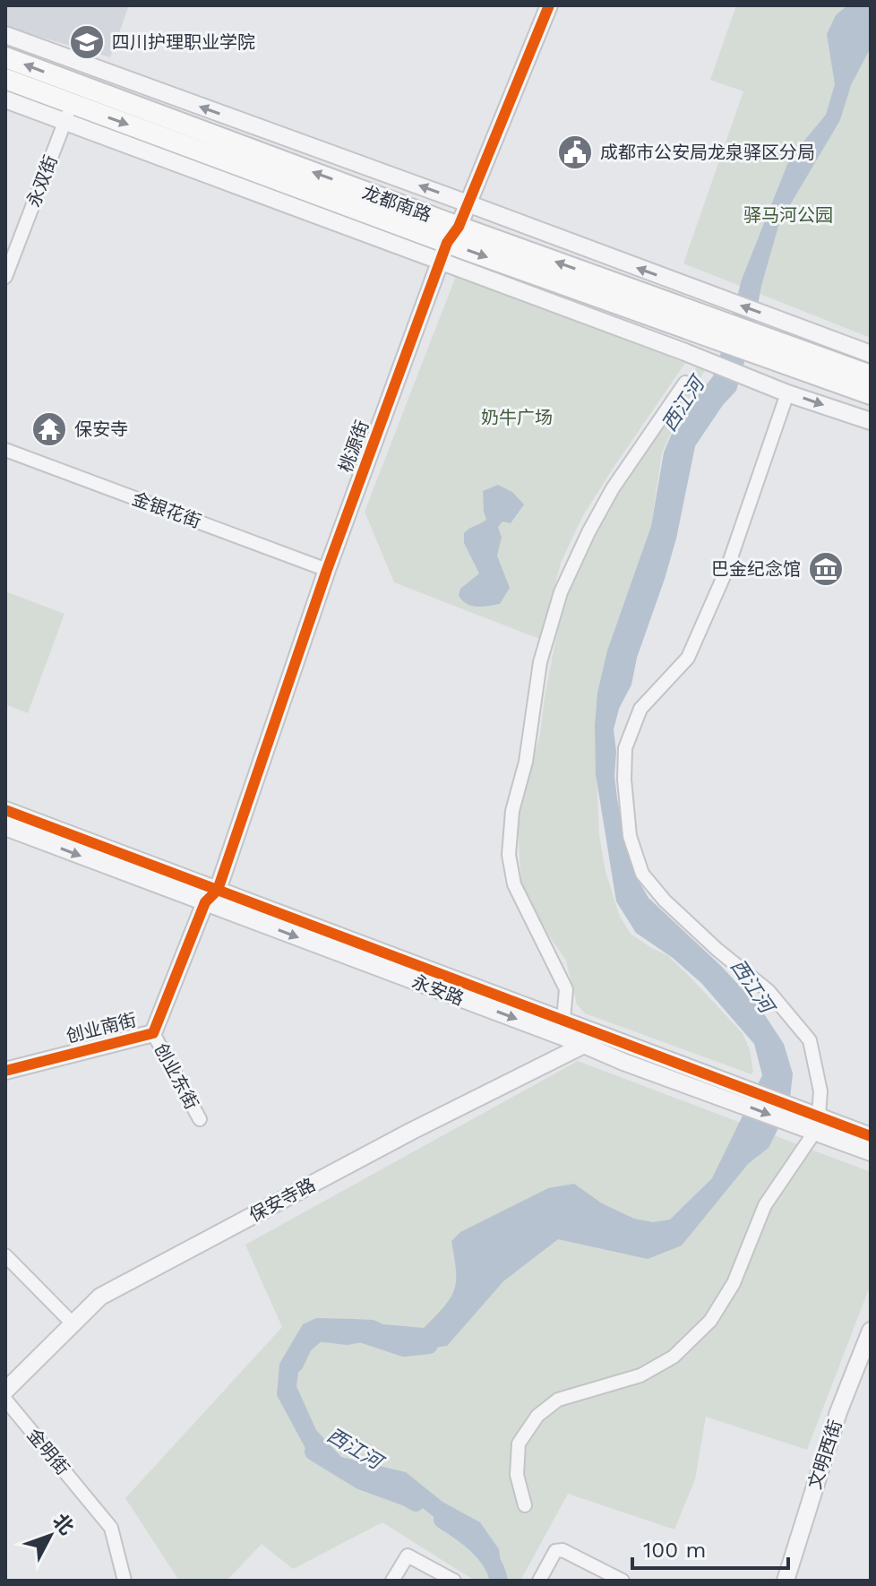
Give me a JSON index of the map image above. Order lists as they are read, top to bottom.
{
  "streets": {
    "main road": ["龙都南路"],
    "street": [
      "永双街",
      "桃源街",
      "金银花街",
      "永安路",
      "创业南街",
      "创业东街",
      "保安寺路",
      "金明街",
      "文明西街"
    ]
  },
  "crossings": [
    ["永双街", "龙都南路"],
    ["龙都南路", "桃源街"],
    ["桃源街", "金银花街"],
    ["桃源街", "永安路"],
    ["桃源街", "创业南街"],
    ["永安路", "创业南街"],
    ["永安路", "保安寺路"],
    ["创业南街", "创业东街"]
  ],
  "water": ["西江河"],
  "parks": ["驿马河公园", "奶牛广场"],
  "places": {
    "school or university": ["四川护理职业学院"],
    "public building": ["成都市公安局龙泉驿区分局"],
    "temple": ["保安寺"],
    "museum": ["巴金纪念馆"]
  },
  "scale_bar": "100 m",
  "north": "top right"
}
